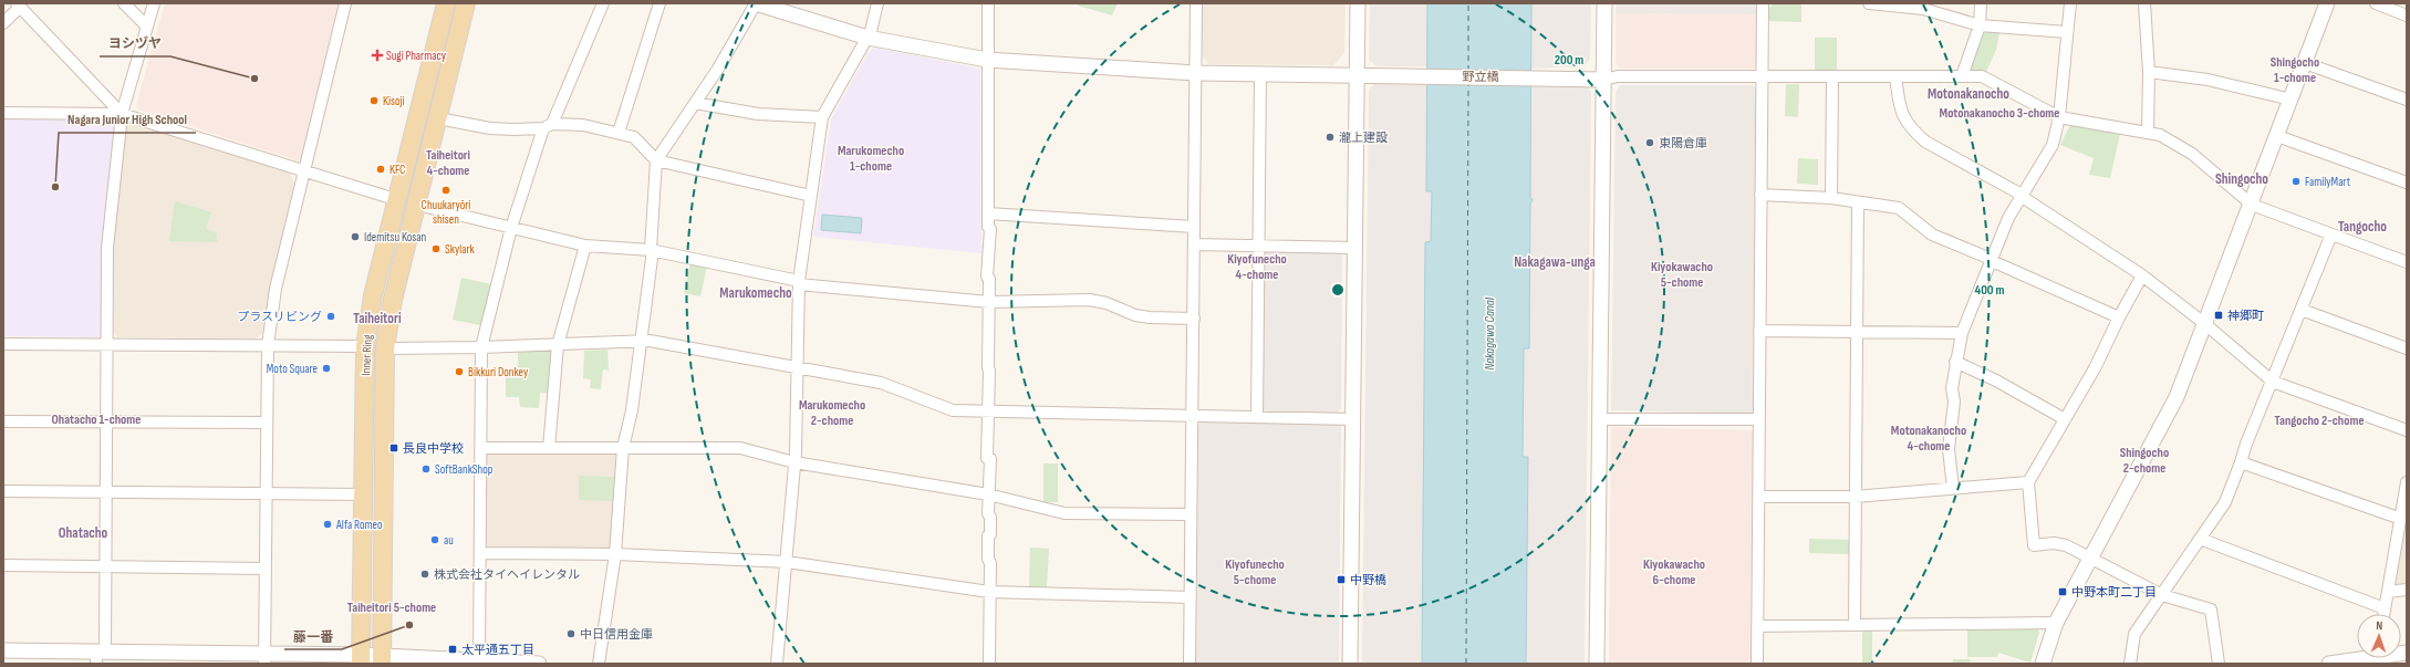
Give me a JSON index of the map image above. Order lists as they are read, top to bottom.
{
  "streets": {
    "main road": ["Inner Ring"],
    "street": ["野立橋"]
  },
  "districts": [
    "Shingocho 1-chome",
    "Motonakanocho",
    "Motonakanocho 3-chome",
    "Marukomecho 1-chome",
    "Taiheitori 4-chome",
    "Shingocho",
    "Tangocho",
    "Kiyofunecho 4-chome",
    "Nakagawa-unga",
    "Kiyokawacho 5-chome",
    "Marukomecho",
    "Taiheitori",
    "Marukomecho 2-chome",
    "Ohatacho 1-chome",
    "Tangocho 2-chome",
    "Motonakanocho 4-chome",
    "Shingocho 2-chome",
    "Ohatacho",
    "Kiyofunecho 5-chome",
    "Kiyokawacho 6-chome",
    "Taiheitori 5-chome"
  ],
  "water": ["Nakagawa Canal"],
  "places": {
    "health": ["Sugi Pharmacy"],
    "other": [
      "ヨシヅヤ",
      "Kisoji",
      "瀧上建設",
      "東陽倉庫",
      "KFC",
      "FamilyMart",
      "Nagara Junior High School",
      "Chuukaryōri shisen",
      "Idemitsu Kosan",
      "Skylark",
      "プラスリビング",
      "Moto Square",
      "Bikkuri Donkey",
      "SoftBankShop",
      "Alfa Romeo",
      "au",
      "株式会社タイヘイレンタル",
      "藤一番",
      "中日信用金庫"
    ],
    "transit": [
      "神郷町",
      "長良中学校",
      "中野橋",
      "中野本町二丁目",
      "太平通五丁目"
    ]
  },
  "north": "top",
  "rings": ["200 m", "400 m"]
}
